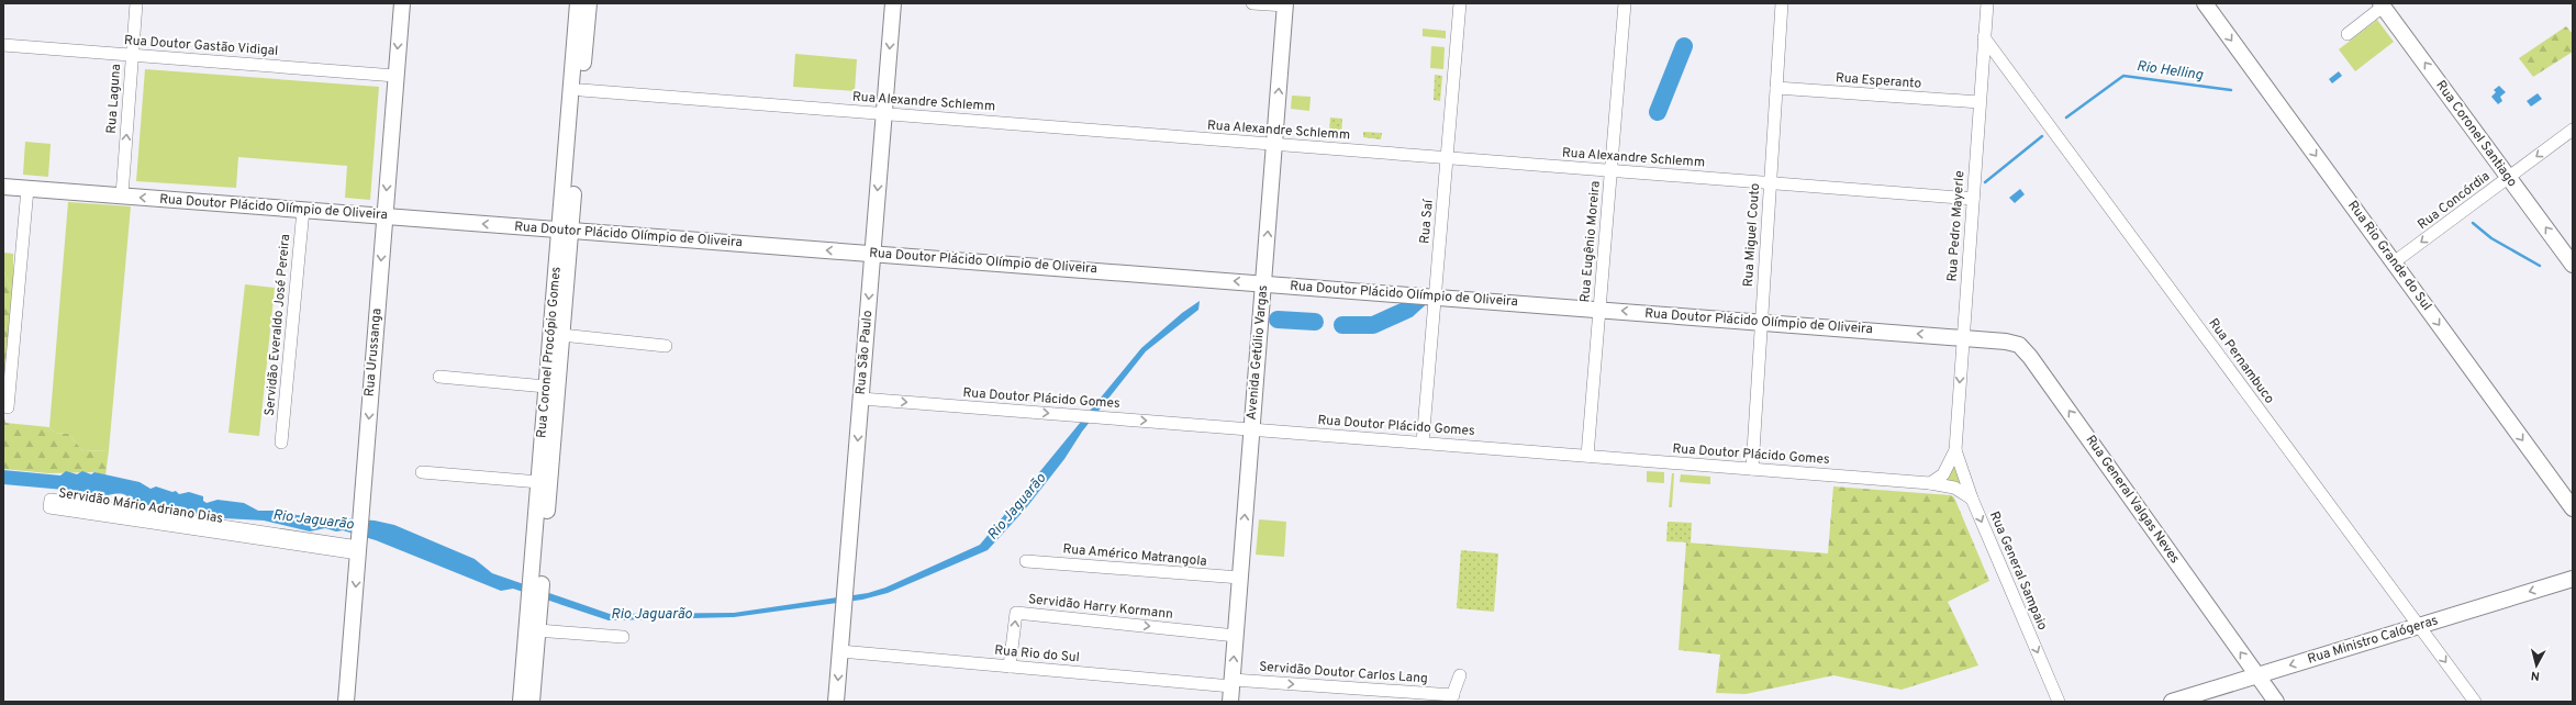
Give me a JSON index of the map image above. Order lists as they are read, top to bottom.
{
  "streets": {
    "main road": [
      "Rua Coronel Santiago",
      "Rua Doutor Plácido Olímpio de Oliveira",
      "Rua Rio Grande do Sul",
      "Rua Urussanga",
      "Rua Coronel Procópio Gomes",
      "Rua São Paulo",
      "Avenida Getúlio Vargas",
      "Rua General Valgas Neves",
      "Rua Ministro Calógeras"
    ],
    "street": [
      "Rua Doutor Gastão Vidigal",
      "Rua Esperanto",
      "Rua Laguna",
      "Rua Alexandre Schlemm",
      "Rua Concórdia",
      "Rua Saí",
      "Rua Pedro Mayerle",
      "Rua Miguel Couto",
      "Rua Eugênio Moreira",
      "Servidão Everaldo José Pereira",
      "Rua Pernambuco",
      "Rua Doutor Plácido Gomes",
      "Servidão Mário Adriano Dias",
      "Rua Américo Matrangola",
      "Rua General Sampaio",
      "Servidão Harry Kormann",
      "Rua Rio do Sul",
      "Servidão Doutor Carlos Lang"
    ]
  },
  "crossings": [
    ["Rua Doutor Gastão Vidigal", "Rua Laguna"],
    ["Rua Doutor Gastão Vidigal", "Rua Urussanga"],
    ["Rua Esperanto", "Rua Pedro Mayerle"],
    ["Rua Esperanto", "Rua Miguel Couto"],
    ["Rua Laguna", "Rua Doutor Plácido Olímpio de Oliveira"],
    ["Rua Alexandre Schlemm", "Rua Saí"],
    ["Rua Alexandre Schlemm", "Rua Pedro Mayerle"],
    ["Rua Alexandre Schlemm", "Rua Miguel Couto"],
    ["Rua Alexandre Schlemm", "Rua Eugênio Moreira"],
    ["Rua Alexandre Schlemm", "Rua Coronel Procópio Gomes"],
    ["Rua Alexandre Schlemm", "Rua São Paulo"],
    ["Rua Alexandre Schlemm", "Avenida Getúlio Vargas"],
    ["Rua Coronel Santiago", "Rua Concórdia"],
    ["Rua Concórdia", "Rua Rio Grande do Sul"],
    ["Rua Doutor Plácido Olímpio de Oliveira", "Rua Saí"],
    ["Rua Doutor Plácido Olímpio de Oliveira", "Rua Pedro Mayerle"],
    ["Rua Doutor Plácido Olímpio de Oliveira", "Rua Miguel Couto"],
    ["Rua Doutor Plácido Olímpio de Oliveira", "Rua Eugênio Moreira"],
    ["Rua Doutor Plácido Olímpio de Oliveira", "Servidão Everaldo José Pereira"],
    ["Rua Doutor Plácido Olímpio de Oliveira", "Rua Urussanga"],
    ["Rua Doutor Plácido Olímpio de Oliveira", "Rua Coronel Procópio Gomes"],
    ["Rua Doutor Plácido Olímpio de Oliveira", "Rua São Paulo"],
    ["Rua Doutor Plácido Olímpio de Oliveira", "Avenida Getúlio Vargas"],
    ["Rua Doutor Plácido Olímpio de Oliveira", "Rua General Valgas Neves"],
    ["Rua Saí", "Rua Doutor Plácido Gomes"],
    ["Rua Pedro Mayerle", "Rua Pernambuco"],
    ["Rua Pedro Mayerle", "Rua General Valgas Neves"],
    ["Rua Pedro Mayerle", "Rua General Sampaio"],
    ["Rua Miguel Couto", "Rua Doutor Plácido Gomes"],
    ["Rua Eugênio Moreira", "Rua Doutor Plácido Gomes"],
    ["Rua Urussanga", "Servidão Mário Adriano Dias"],
    ["Rua São Paulo", "Rua Doutor Plácido Gomes"],
    ["Rua São Paulo", "Rua Rio do Sul"],
    ["Avenida Getúlio Vargas", "Rua Doutor Plácido Gomes"],
    ["Avenida Getúlio Vargas", "Rua Américo Matrangola"],
    ["Avenida Getúlio Vargas", "Servidão Harry Kormann"],
    ["Avenida Getúlio Vargas", "Rua Rio do Sul"],
    ["Avenida Getúlio Vargas", "Servidão Doutor Carlos Lang"],
    ["Rua Pernambuco", "Rua Ministro Calógeras"],
    ["Rua Doutor Plácido Gomes", "Rua General Sampaio"],
    ["Rua General Valgas Neves", "Rua Ministro Calógeras"],
    ["Servidão Harry Kormann", "Rua Rio do Sul"],
    ["Rua Rio do Sul", "Servidão Doutor Carlos Lang"]
  ],
  "one_way": [
    "Rua Laguna",
    "Rua Coronel Santiago",
    "Rua Concórdia",
    "Rua Doutor Plácido Olímpio de Oliveira",
    "Rua Rio Grande do Sul",
    "Rua Urussanga",
    "Rua São Paulo",
    "Avenida Getúlio Vargas",
    "Rua Doutor Plácido Gomes",
    "Rua General Valgas Neves",
    "Rua General Sampaio",
    "Servidão Harry Kormann",
    "Rua Ministro Calógeras",
    "Servidão Doutor Carlos Lang"
  ],
  "water": ["Rio Helling", "Rio Jaguarão"],
  "north": "bottom"
}
